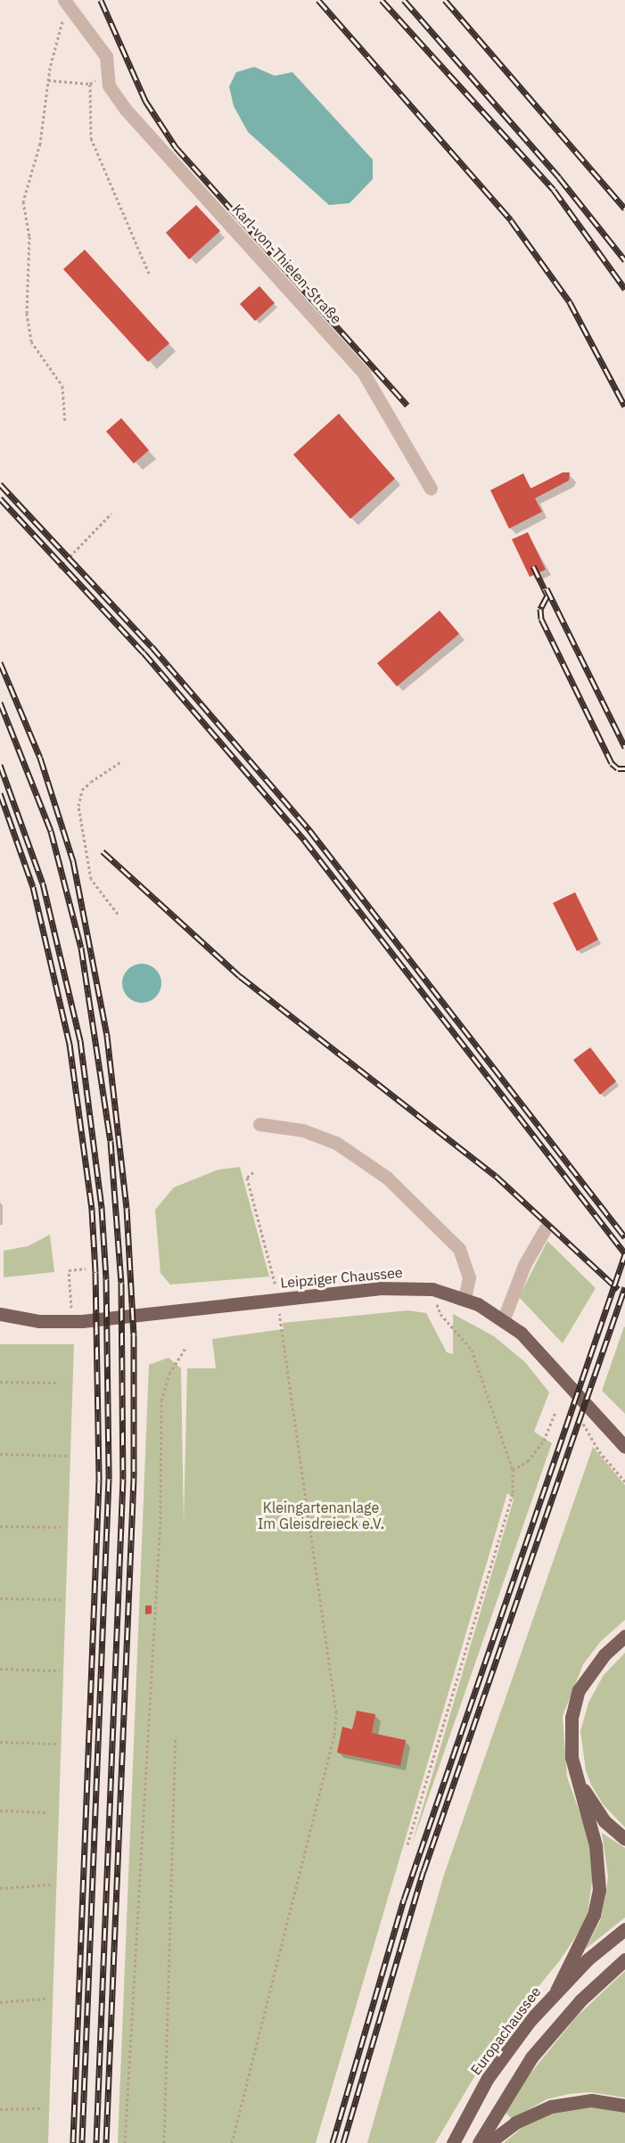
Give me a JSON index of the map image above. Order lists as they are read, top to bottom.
{
  "streets": {
    "main road": ["Leipziger Chaussee", "Europachaussee"],
    "lane": ["Karl-von-Thielen-Straße"]
  },
  "parks": ["Kleingartenanlage Im Gleisdreieck e.V."]
}
